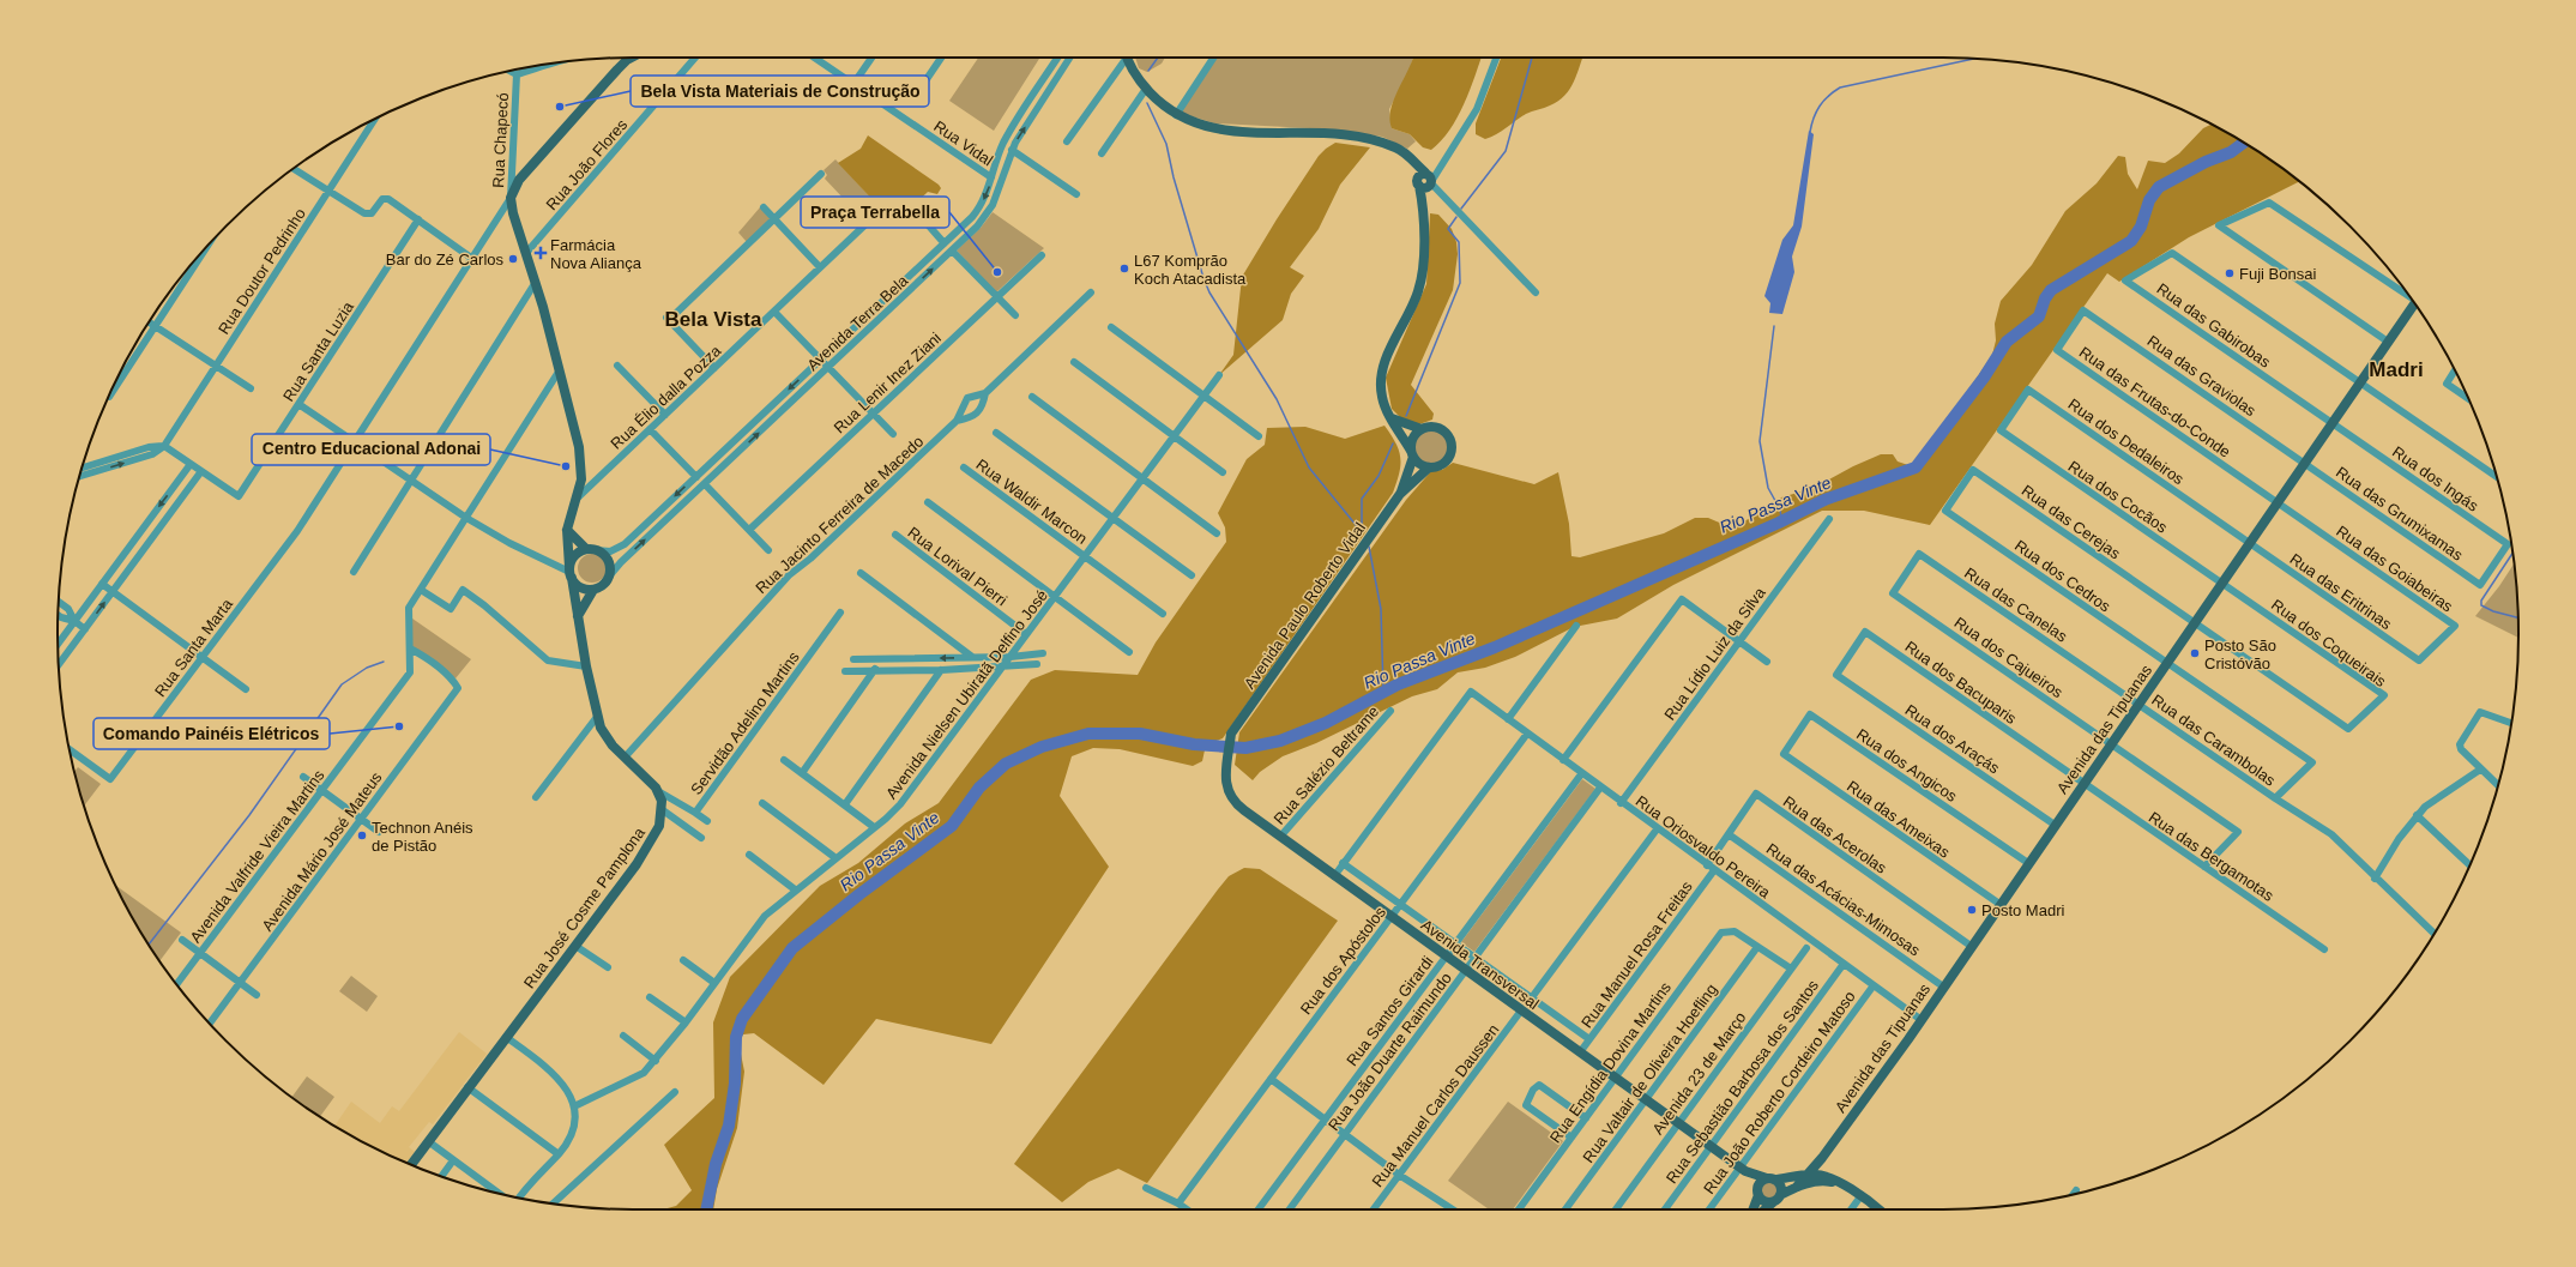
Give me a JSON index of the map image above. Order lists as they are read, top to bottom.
{
  "streets": {
    "main road": [
      "Avenida Paulo Roberto Vidal",
      "Avenida das Tipuanas",
      "Rua José Cosme Pamplona",
      "Avenida Transversal"
    ],
    "street": [
      "Rua Chapecó",
      "Rua Vidal",
      "Rua João Flores",
      "Rua Doutor Pedrinho",
      "Avenida Terra Bela",
      "Rua das Gabirobas",
      "Rua Santa Luzia",
      "Rua das Graviolas",
      "Rua Lenir Inez Ziani",
      "Rua Élio dalla Pozza",
      "Rua das Frutas-do-Conde",
      "Rua dos Dedaleiros",
      "Rua dos Ingás",
      "Rua dos Cocãos",
      "Rua Waldir Marcon",
      "Rua das Grumixamas",
      "Rua Jacinto Ferreira de Macedo",
      "Rua das Cerejas",
      "Rua Lorival Pierri",
      "Rua das Goiabeiras",
      "Rua dos Cedros",
      "Rua das Eritrinas",
      "Rua das Canelas",
      "Rua dos Coqueirais",
      "Rua Santa Marta",
      "Rua Lídio Luiz da Silva",
      "Rua dos Cajueiros",
      "Rua dos Bacuparis",
      "Avenida Nielsen Ubiratã Delfino José",
      "Servidão Adelino Martins",
      "Rua dos Araçás",
      "Rua das Carambolas",
      "Rua Salézio Beltrame",
      "Rua dos Angicos",
      "Rua das Ameixas",
      "Rua das Acerolas",
      "Rua Oriosvaldo Pereira",
      "Avenida Mário José Mateus",
      "Avenida Valfride Vieira Martins",
      "Rua das Bergamotas",
      "Rua das Acácias-Mimosas",
      "Rua Manuel Rosa Freitas",
      "Rua dos Apóstolos",
      "Rua Santos Girardi",
      "Rua João Duarte Raimundo",
      "Rua Engídia Dovina Martins",
      "Rua Valtair de Oliveira Hoefling",
      "Avenida 23 de Março",
      "Rua Sebastião Barbosa dos Santos",
      "Rua João Roberto Cordeiro Matoso",
      "Rua Manuel Carlos Daussen"
    ]
  },
  "crossings": [
    ["Rua Chapecó", "Rua Santa Marta"],
    ["Rua Vidal", "Avenida Terra Bela"],
    ["Avenida Terra Bela", "Rua Élio dalla Pozza"],
    ["Rua das Gabirobas", "Rua dos Ingás"],
    ["Rua das Gabirobas", "Avenida das Tipuanas"],
    ["Rua das Graviolas", "Rua das Frutas-do-Conde"],
    ["Rua das Graviolas", "Rua das Grumixamas"],
    ["Rua das Graviolas", "Avenida das Tipuanas"],
    ["Rua das Frutas-do-Conde", "Rua das Goiabeiras"],
    ["Rua das Frutas-do-Conde", "Avenida das Tipuanas"],
    ["Rua dos Dedaleiros", "Rua dos Cocãos"],
    ["Rua dos Dedaleiros", "Rua das Eritrinas"],
    ["Rua dos Dedaleiros", "Avenida das Tipuanas"],
    ["Rua dos Ingás", "Rua das Grumixamas"],
    ["Rua dos Ingás", "Avenida das Tipuanas"],
    ["Rua dos Cocãos", "Rua dos Coqueirais"],
    ["Rua dos Cocãos", "Avenida das Tipuanas"],
    ["Rua Waldir Marcon", "Avenida Nielsen Ubiratã Delfino José"],
    ["Rua das Grumixamas", "Avenida das Tipuanas"],
    ["Rua das Cerejas", "Rua dos Cedros"],
    ["Rua das Cerejas", "Rua dos Coqueirais"],
    ["Rua das Cerejas", "Avenida das Tipuanas"],
    ["Rua Lorival Pierri", "Avenida Nielsen Ubiratã Delfino José"],
    ["Rua das Goiabeiras", "Rua das Eritrinas"],
    ["Rua das Goiabeiras", "Avenida das Tipuanas"],
    ["Rua dos Cedros", "Avenida das Tipuanas"],
    ["Rua dos Cedros", "Rua das Carambolas"],
    ["Rua das Eritrinas", "Avenida das Tipuanas"],
    ["Rua das Canelas", "Rua dos Cajueiros"],
    ["Rua das Canelas", "Avenida das Tipuanas"],
    ["Rua das Canelas", "Rua das Carambolas"],
    ["Avenida Paulo Roberto Vidal", "Avenida Transversal"],
    ["Rua dos Coqueirais", "Avenida das Tipuanas"],
    ["Rua Lídio Luiz da Silva", "Rua Oriosvaldo Pereira"],
    ["Rua dos Cajueiros", "Avenida das Tipuanas"],
    ["Rua dos Cajueiros", "Rua das Bergamotas"],
    ["Rua dos Bacuparis", "Avenida das Tipuanas"],
    ["Rua dos Bacuparis", "Rua dos Araçás"],
    ["Rua dos Bacuparis", "Rua das Bergamotas"],
    ["Avenida das Tipuanas", "Rua dos Araçás"],
    ["Avenida das Tipuanas", "Rua das Carambolas"],
    ["Avenida das Tipuanas", "Rua dos Angicos"],
    ["Avenida das Tipuanas", "Rua das Ameixas"],
    ["Avenida das Tipuanas", "Rua das Acerolas"],
    ["Avenida das Tipuanas", "Rua Oriosvaldo Pereira"],
    ["Avenida das Tipuanas", "Rua das Bergamotas"],
    ["Avenida das Tipuanas", "Rua das Acácias-Mimosas"],
    ["Rua Salézio Beltrame", "Avenida Transversal"],
    ["Rua dos Angicos", "Rua das Ameixas"],
    ["Rua das Acerolas", "Rua Oriosvaldo Pereira"],
    ["Rua das Acerolas", "Rua das Acácias-Mimosas"],
    ["Rua das Acerolas", "Rua Manuel Rosa Freitas"],
    ["Rua Oriosvaldo Pereira", "Rua Manuel Rosa Freitas"],
    ["Rua Oriosvaldo Pereira", "Rua dos Apóstolos"],
    ["Rua Oriosvaldo Pereira", "Rua Santos Girardi"],
    ["Rua Oriosvaldo Pereira", "Rua João Duarte Raimundo"],
    ["Rua Oriosvaldo Pereira", "Rua Sebastião Barbosa dos Santos"],
    ["Rua Oriosvaldo Pereira", "Rua João Roberto Cordeiro Matoso"],
    ["Avenida Mário José Mateus", "Avenida Valfride Vieira Martins"],
    ["Rua Manuel Rosa Freitas", "Avenida Transversal"],
    ["Rua dos Apóstolos", "Avenida Transversal"],
    ["Avenida Transversal", "Rua Santos Girardi"],
    ["Avenida Transversal", "Rua João Duarte Raimundo"],
    ["Avenida Transversal", "Rua Engídia Dovina Martins"],
    ["Avenida Transversal", "Rua Valtair de Oliveira Hoefling"],
    ["Avenida Transversal", "Avenida 23 de Março"],
    ["Avenida Transversal", "Rua Sebastião Barbosa dos Santos"],
    ["Avenida Transversal", "Rua João Roberto Cordeiro Matoso"],
    ["Avenida Transversal", "Rua Manuel Carlos Daussen"],
    ["Rua Engídia Dovina Martins", "Rua Valtair de Oliveira Hoefling"]
  ],
  "districts": ["Bela Vista", "Madri"],
  "water": ["Rio Passa Vinte"],
  "places": {
    "other": [
      "Bela Vista Materiais de Construção",
      "Bar do Zé Carlos",
      "L67 Komprão Koch Atacadista",
      "Praça Terrabella",
      "Fuji Bonsai",
      "Centro Educacional Adonai",
      "Posto São Cristóvão",
      "Comando Painéis Elétricos",
      "Technon Anéis de Pistão",
      "Posto Madri"
    ],
    "health": ["Farmácia Nova Aliança"]
  }
}
